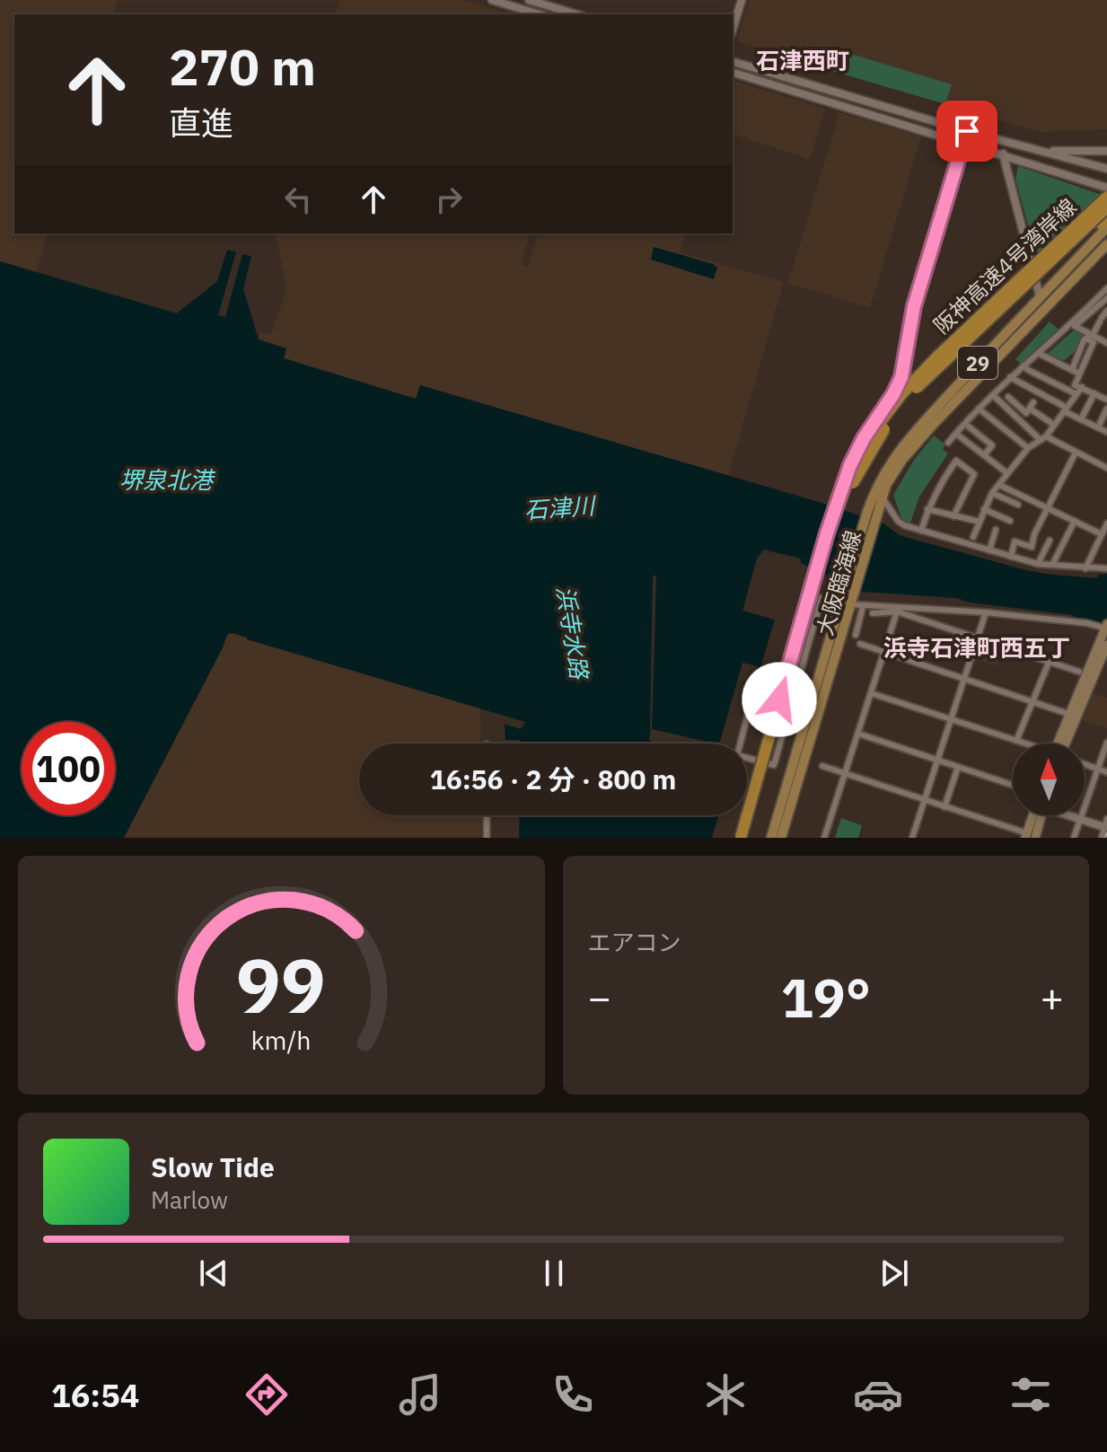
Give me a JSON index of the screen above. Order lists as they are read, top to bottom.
{
  "streets": {
    "highway": ["阪神高速4号湾岸線"],
    "main road": ["29", "大阪臨海線"]
  },
  "districts": ["石津西町", "浜寺石津町西五丁"],
  "water": ["堺泉北港", "石津川", "浜寺水路"],
  "north": "top",
  "page": {
    "turn": ["270 m", "直進"],
    "limit": "100",
    "trip": "16:56 · 2 分 · 800 m",
    "tile": "エアコン",
    "heat": ["−", "19°", "+"],
    "song": ["Slow Tide", "Marlow"],
    "tabs": "16:54",
    "gauge": ["99", "km/h"]
  }
}
